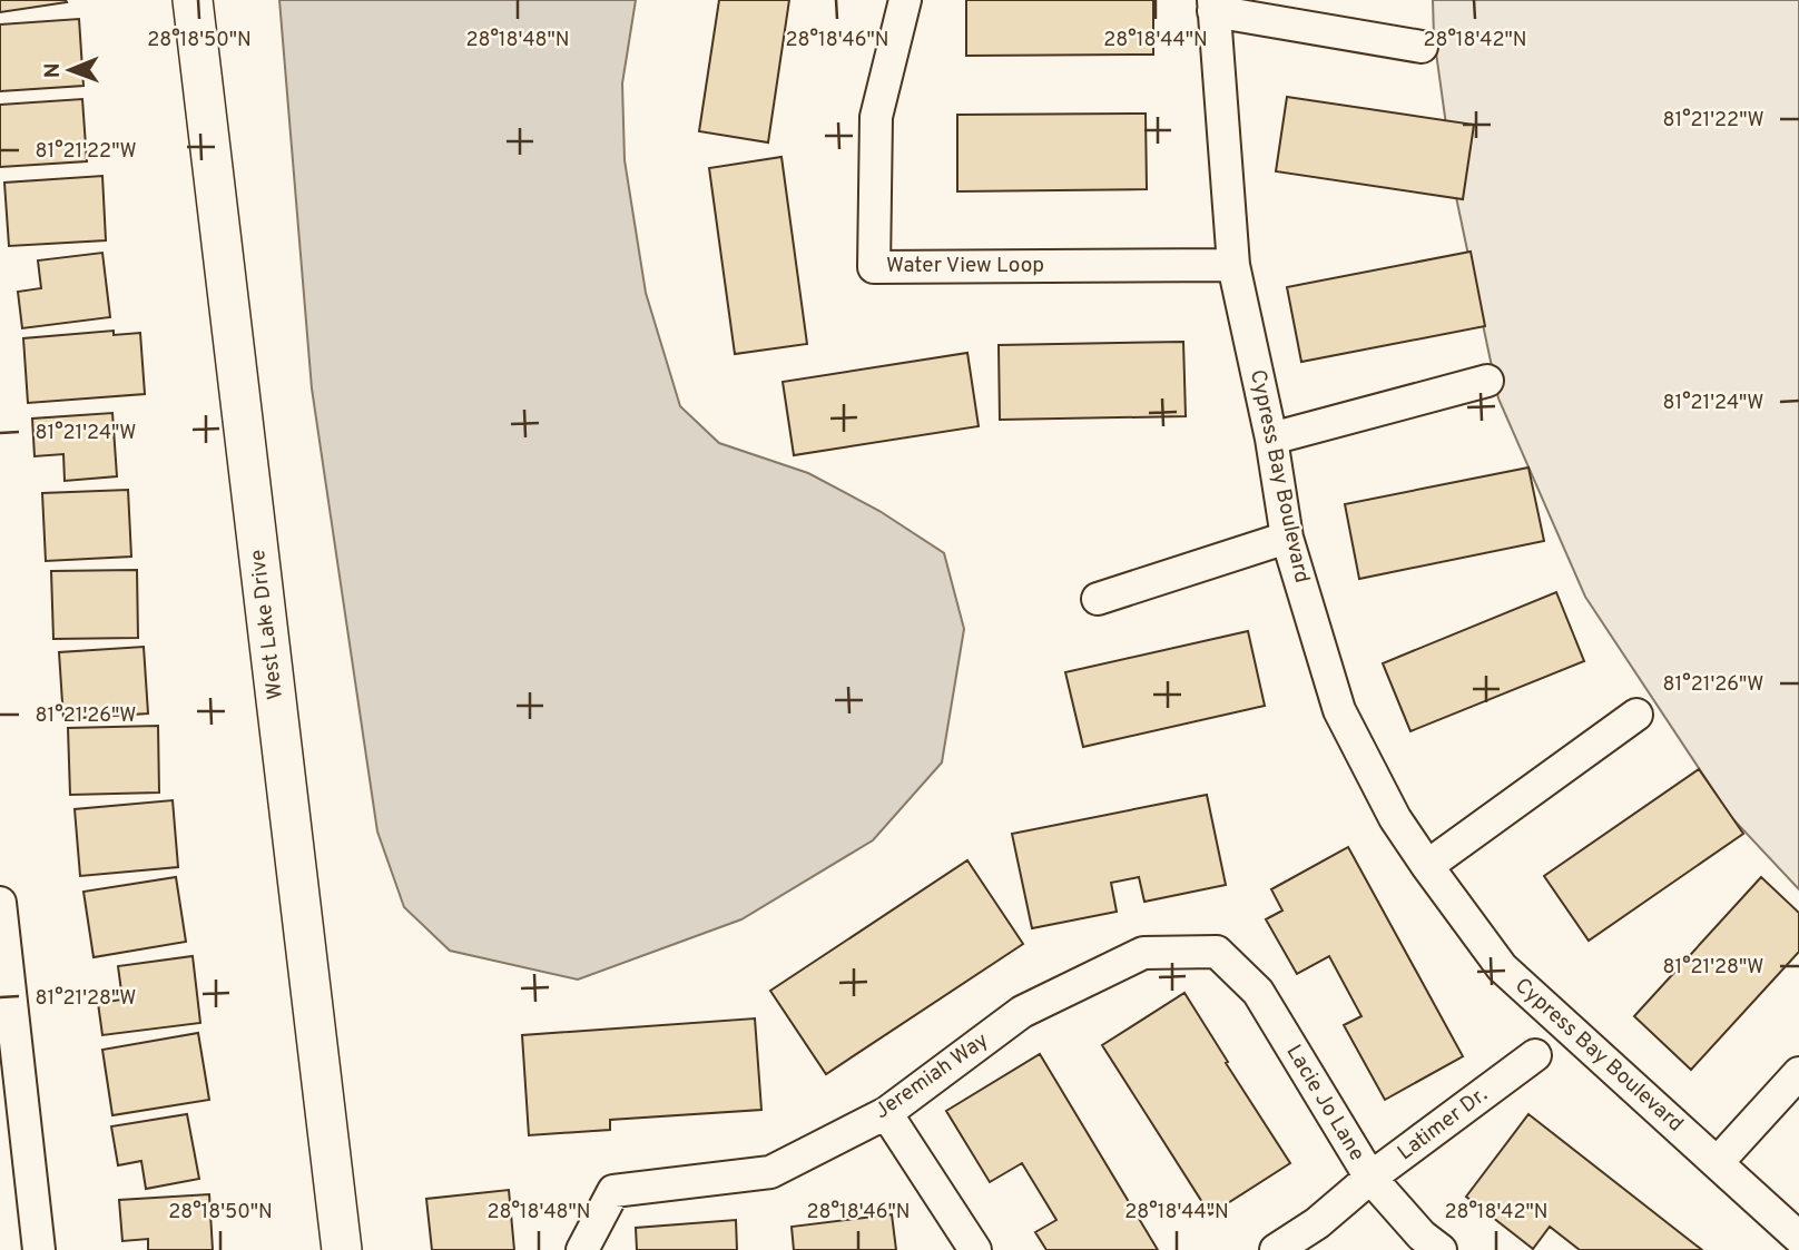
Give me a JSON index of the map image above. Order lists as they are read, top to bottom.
{
  "streets": {
    "street": [
      "Water View Loop",
      "Cypress Bay Boulevard",
      "West Lake Drive",
      "Jeremiah Way",
      "Lacie Jo Lane",
      "Latimer Dr."
    ]
  },
  "crossings": [
    ["Water View Loop", "Cypress Bay Boulevard"],
    ["Jeremiah Way", "Lacie Jo Lane"],
    ["Lacie Jo Lane", "Latimer Dr."]
  ],
  "north": "left",
  "coordinates": [
    "28°18'50\"N",
    "28°18'48\"N",
    "28°18'46\"N",
    "28°18'44\"N",
    "28°18'42\"N",
    "81°21'22\"W",
    "81°21'24\"W",
    "81°21'26\"W",
    "81°21'28\"W"
  ]
}
